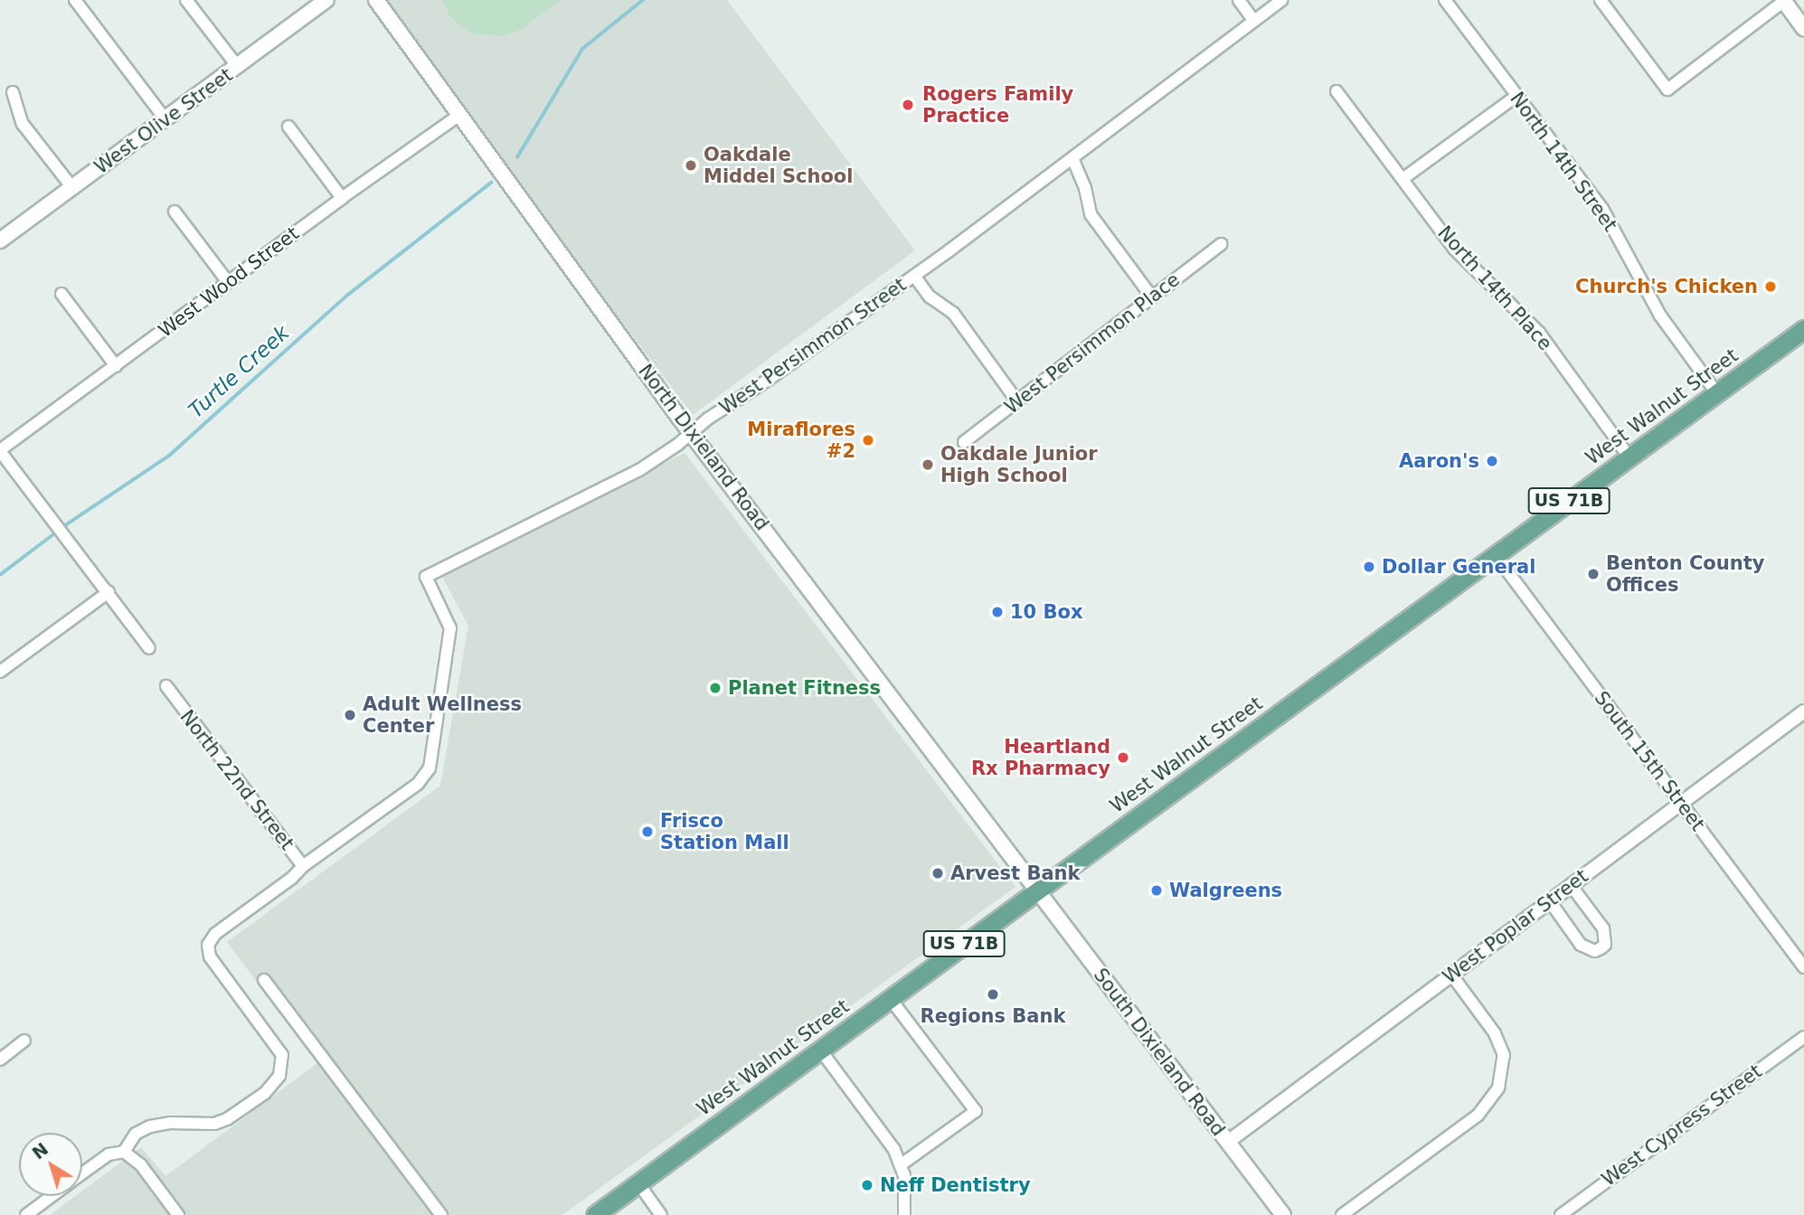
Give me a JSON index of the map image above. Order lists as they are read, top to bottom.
{
  "streets": {
    "main road": [
      "West Olive Street",
      "West Walnut Street",
      "North Dixieland Road",
      "US 71B",
      "South Dixieland Road"
    ],
    "street": [
      "North 14th Street",
      "West Wood Street",
      "North 14th Place",
      "West Persimmon Place",
      "West Persimmon Street",
      "South 15th Street",
      "North 22nd Street",
      "West Poplar Street",
      "West Cypress Street"
    ]
  },
  "crossings": [
    ["North 14th Street", "West Walnut Street"],
    ["West Wood Street", "North Dixieland Road"],
    ["North 14th Place", "West Walnut Street"],
    ["West Persimmon Street", "North Dixieland Road"],
    ["West Persimmon Street", "North 22nd Street"],
    ["West Walnut Street", "North Dixieland Road"],
    ["West Walnut Street", "South 15th Street"],
    ["West Walnut Street", "South Dixieland Road"],
    ["North Dixieland Road", "South Dixieland Road"],
    ["South 15th Street", "West Poplar Street"],
    ["West Poplar Street", "South Dixieland Road"]
  ],
  "water": ["Turtle Creek"],
  "places": [
    "Rogers Family Practice",
    "Oakdale Middel School",
    "Church's Chicken",
    "Miraflores #2",
    "Aaron's",
    "Oakdale Junior High School",
    "Dollar General",
    "Benton County Offices",
    "10 Box",
    "Planet Fitness",
    "Adult Wellness Center",
    "Heartland Rx Pharmacy",
    "Frisco Station Mall",
    "Arvest Bank",
    "Walgreens",
    "Regions Bank",
    "Neff Dentistry"
  ],
  "north": "top left"
}
